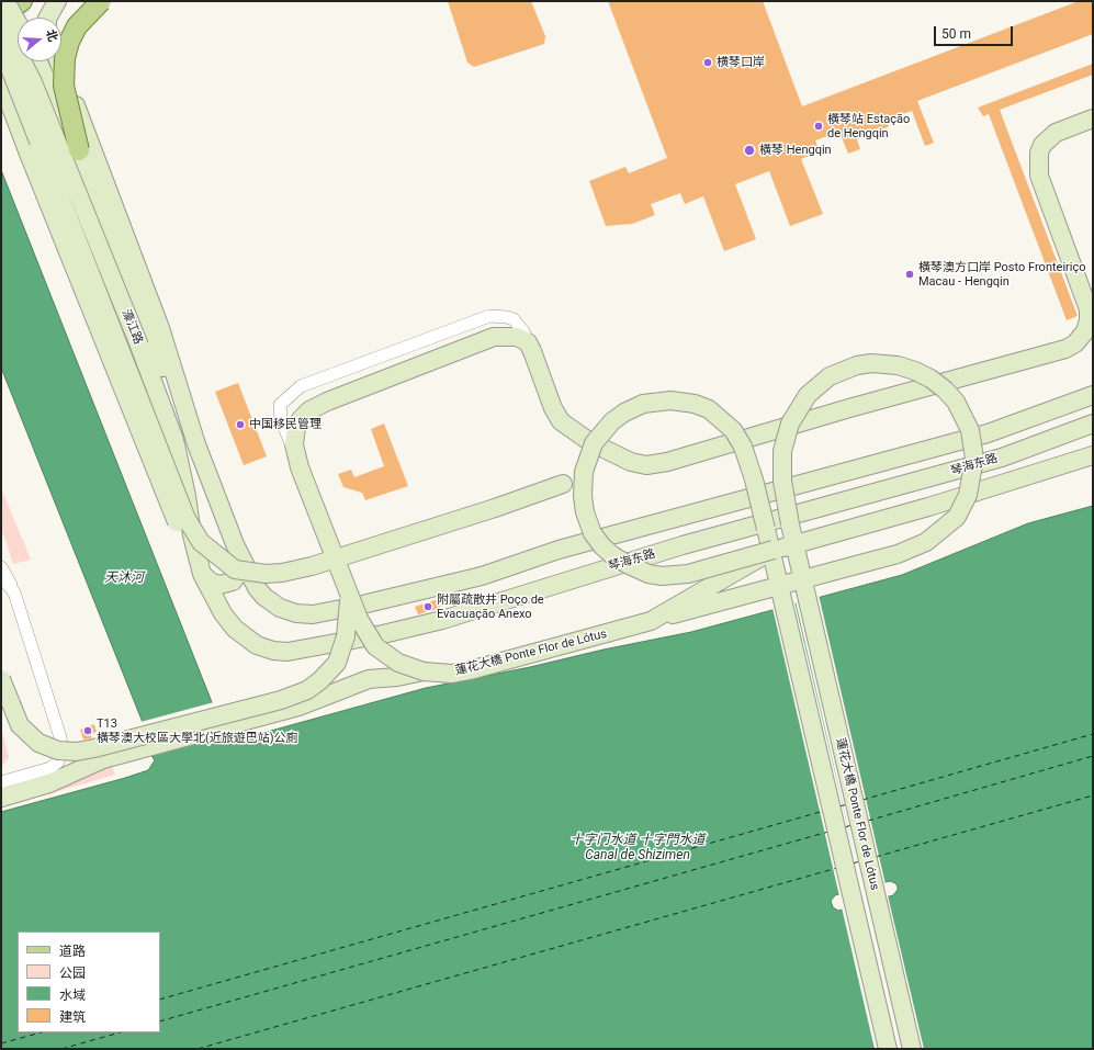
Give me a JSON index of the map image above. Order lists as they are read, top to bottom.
{
  "streets": {
    "main road": ["濠江路", "琴海东路", "蓮花大橋 Ponte Flor de Lótus"]
  },
  "crossings": [
    ["濠江路", "琴海东路"]
  ],
  "water": ["天沐河", "十字门水道 十字門水道 Canal de Shizimen"],
  "places": [
    "横琴口岸",
    "橫琴站 Estação de Hengqin",
    "橫琴 Hengqin",
    "橫琴澳方口岸 Posto Fronteiriço Macau - Hengqin",
    "中国移民管理",
    "附屬疏散井 Poço de Evacuação Anexo",
    "T13 橫琴澳大校區大學北(近旅遊巴站)公廁"
  ],
  "legend": [
    "道路",
    "公园",
    "水域",
    "建筑"
  ],
  "scale_bar": "50 m",
  "north": "right"
}
